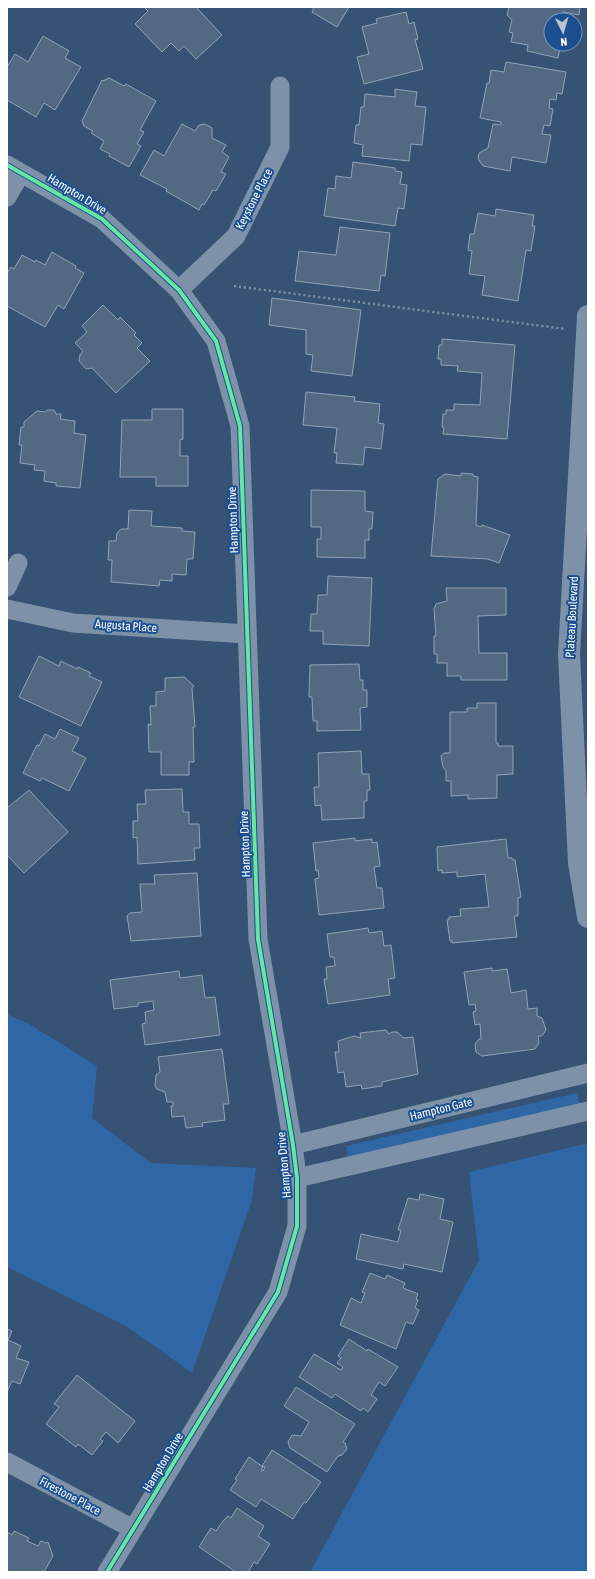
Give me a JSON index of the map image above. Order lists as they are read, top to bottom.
{
  "streets": {
    "street": [
      "Hampton Drive",
      "Keystone Place",
      "Plateau Boulevard",
      "Augusta Place",
      "Hampton Gate",
      "Firestone Place"
    ]
  },
  "crossings": [
    ["Hampton Drive", "Keystone Place"],
    ["Hampton Drive", "Augusta Place"],
    ["Hampton Drive", "Hampton Gate"],
    ["Hampton Drive", "Firestone Place"]
  ],
  "north": "bottom"
}
